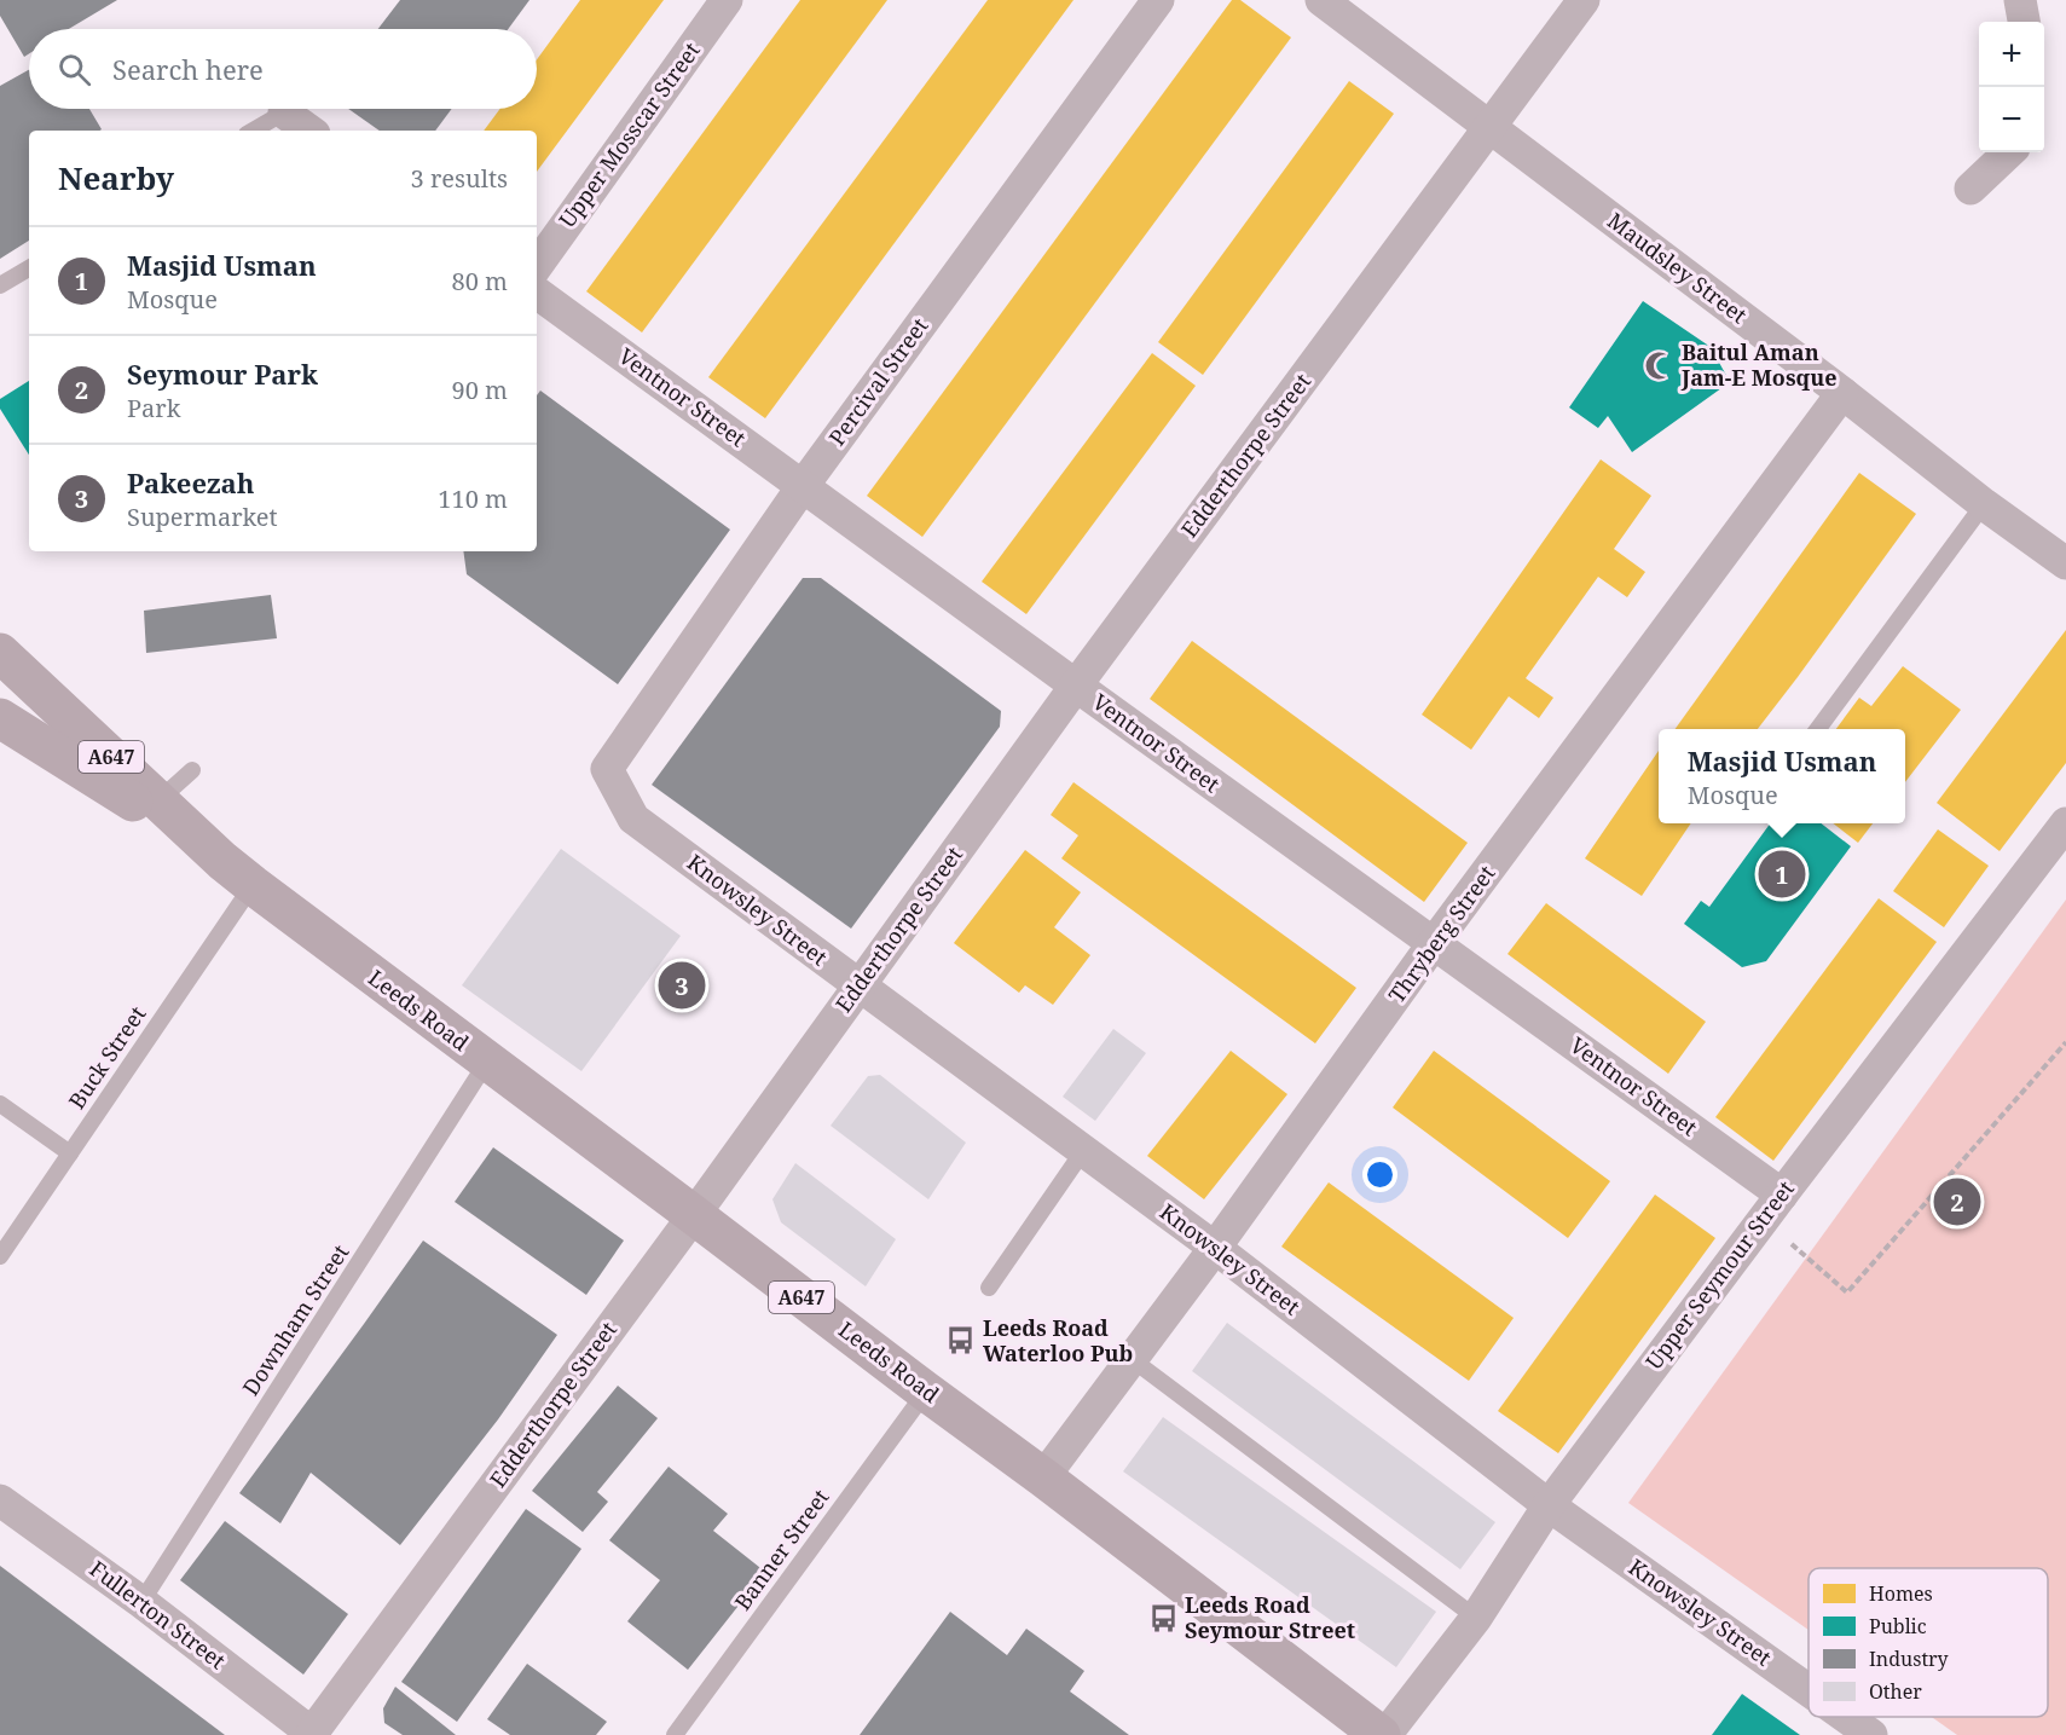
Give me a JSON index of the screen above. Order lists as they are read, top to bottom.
{
  "streets": {
    "main road": ["A647", "Leeds Road"],
    "street": [
      "Upper Mosscar Street",
      "Maudsley Street",
      "Percival Street",
      "Ventnor Street",
      "Edderthorpe Street",
      "Knowsley Street",
      "Thryberg Street",
      "Upper Seymour Street",
      "Fullerton Street"
    ],
    "lane": ["Buck Street", "Downham Street", "Banner Street"]
  },
  "crossings": [
    ["Maudsley Street", "Edderthorpe Street"],
    ["Maudsley Street", "Thryberg Street"],
    ["Percival Street", "Ventnor Street"],
    ["Percival Street", "Knowsley Street"],
    ["Ventnor Street", "Edderthorpe Street"],
    ["Ventnor Street", "Thryberg Street"],
    ["Ventnor Street", "Upper Seymour Street"],
    ["Edderthorpe Street", "Knowsley Street"],
    ["Edderthorpe Street", "Leeds Road"],
    ["Edderthorpe Street", "Fullerton Street"],
    ["Knowsley Street", "Thryberg Street"],
    ["Knowsley Street", "Upper Seymour Street"],
    ["Thryberg Street", "Leeds Road"],
    ["Leeds Road", "Buck Street"],
    ["Leeds Road", "Upper Seymour Street"],
    ["Leeds Road", "Downham Street"],
    ["Leeds Road", "Banner Street"],
    ["Downham Street", "Fullerton Street"]
  ],
  "places": {
    "mosque": ["Baitul Aman Jam-E Mosque"],
    "bus stop": ["Leeds Road Waterloo Pub", "Leeds Road Seymour Street"]
  },
  "legend": [
    "Homes",
    "Public",
    "Industry",
    "Other"
  ],
  "page": {
    "map_buttons": ["+", "−"],
    "search": "Search here",
    "heading": ["Nearby", "3 results"],
    "list": [
      {
        "mark": "1",
        "name": "Masjid Usman",
        "note": "Mosque",
        "value": "80 m"
      },
      {
        "mark": "2",
        "name": "Seymour Park",
        "note": "Park",
        "value": "90 m"
      },
      {
        "mark": "3",
        "name": "Pakeezah",
        "note": "Supermarket",
        "value": "110 m"
      }
    ],
    "popup": ["Masjid Usman", "Mosque"],
    "pins": ["1", "3", "2"]
  }
}
